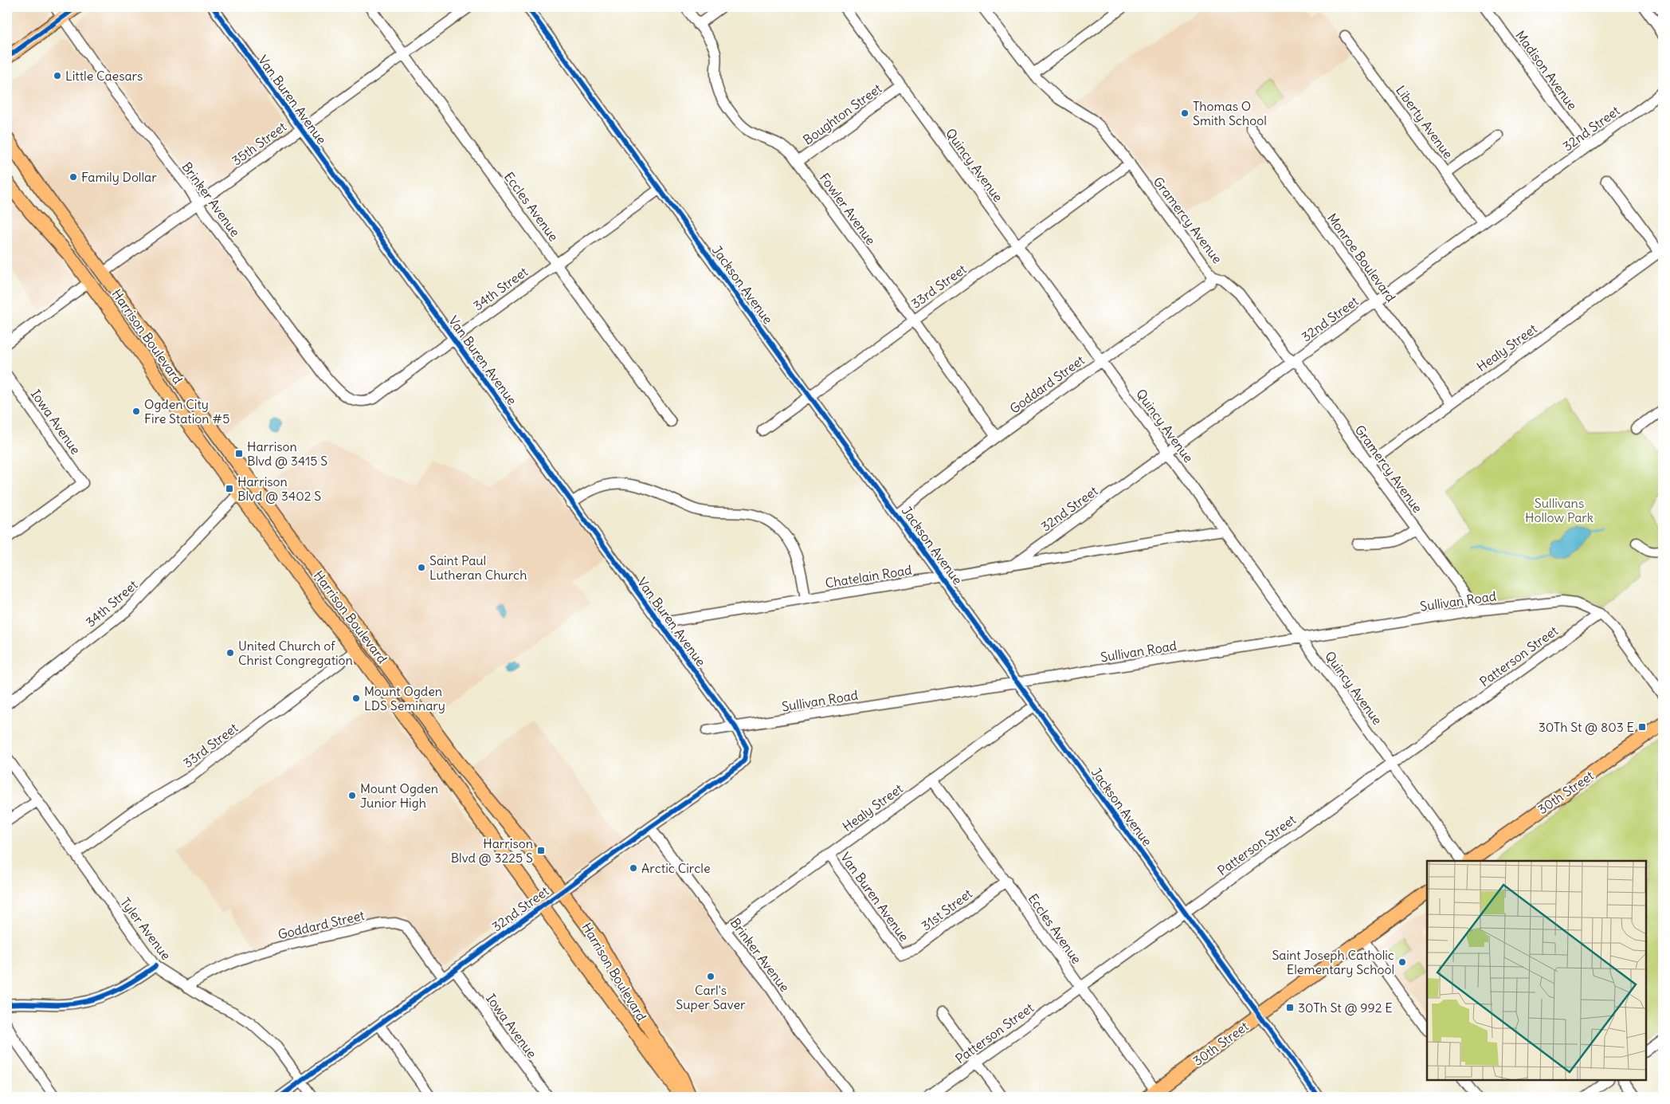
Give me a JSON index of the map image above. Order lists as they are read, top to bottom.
{
  "streets": {
    "main road": ["Harrison Boulevard", "30th Street"],
    "street": [
      "Madison Avenue",
      "Van Buren Avenue",
      "Boughton Street",
      "Liberty Avenue",
      "32nd Street",
      "35th Street",
      "Quincy Avenue",
      "Brinker Avenue",
      "Eccles Avenue",
      "Fowler Avenue",
      "Gramercy Avenue",
      "Monroe Boulevard",
      "Jackson Avenue",
      "33rd Street",
      "34th Street",
      "Healy Street",
      "Goddard Street",
      "Iowa Avenue",
      "Chatelain Road",
      "Sullivan Road",
      "Patterson Street",
      "31st Street",
      "Tyler Avenue"
    ]
  },
  "crossings": [
    ["Madison Avenue", "32nd Street"],
    ["Van Buren Avenue", "32nd Street"],
    ["Van Buren Avenue", "35th Street"],
    ["Van Buren Avenue", "34th Street"],
    ["Van Buren Avenue", "Healy Street"],
    ["Van Buren Avenue", "Chatelain Road"],
    ["Van Buren Avenue", "Sullivan Road"],
    ["Van Buren Avenue", "31st Street"],
    ["Boughton Street", "Quincy Avenue"],
    ["Boughton Street", "Fowler Avenue"],
    ["Liberty Avenue", "32nd Street"],
    ["32nd Street", "Quincy Avenue"],
    ["32nd Street", "Brinker Avenue"],
    ["32nd Street", "Gramercy Avenue"],
    ["32nd Street", "Monroe Boulevard"],
    ["32nd Street", "Harrison Boulevard"],
    ["32nd Street", "Goddard Street"],
    ["32nd Street", "Iowa Avenue"],
    ["32nd Street", "Chatelain Road"],
    ["32nd Street", "Sullivan Road"],
    ["32nd Street", "Tyler Avenue"],
    ["35th Street", "Brinker Avenue"],
    ["35th Street", "Eccles Avenue"],
    ["35th Street", "Harrison Boulevard"],
    ["Quincy Avenue", "33rd Street"],
    ["Quincy Avenue", "Goddard Street"],
    ["Quincy Avenue", "Chatelain Road"],
    ["Quincy Avenue", "Sullivan Road"],
    ["Quincy Avenue", "Patterson Street"],
    ["Brinker Avenue", "34th Street"],
    ["Brinker Avenue", "Healy Street"],
    ["Eccles Avenue", "34th Street"],
    ["Eccles Avenue", "Healy Street"],
    ["Eccles Avenue", "Patterson Street"],
    ["Eccles Avenue", "30th Street"],
    ["Eccles Avenue", "31st Street"],
    ["Fowler Avenue", "33rd Street"],
    ["Fowler Avenue", "Goddard Street"],
    ["Gramercy Avenue", "33rd Street"],
    ["Gramercy Avenue", "Healy Street"],
    ["Gramercy Avenue", "Goddard Street"],
    ["Gramercy Avenue", "Sullivan Road"],
    ["Monroe Boulevard", "Healy Street"],
    ["Jackson Avenue", "33rd Street"],
    ["Jackson Avenue", "34th Street"],
    ["Jackson Avenue", "Healy Street"],
    ["Jackson Avenue", "Goddard Street"],
    ["Jackson Avenue", "Chatelain Road"],
    ["Jackson Avenue", "Sullivan Road"],
    ["Jackson Avenue", "Patterson Street"],
    ["Jackson Avenue", "30th Street"],
    ["33rd Street", "Harrison Boulevard"],
    ["33rd Street", "Tyler Avenue"],
    ["34th Street", "Harrison Boulevard"],
    ["Goddard Street", "Tyler Avenue"],
    ["Sullivan Road", "Patterson Street"]
  ],
  "parks": ["Sullivans Hollow Park"],
  "places": {
    "other": [
      "Little Caesars",
      "Thomas O Smith School",
      "Family Dollar",
      "Ogden City Fire Station #5",
      "Saint Paul Lutheran Church",
      "United Church of Christ Congregation",
      "Mount Ogden LDS Seminary",
      "Mount Ogden Junior High",
      "Arctic Circle",
      "Saint Joseph Catholic Elementary School",
      "Carl's Super Saver"
    ],
    "transit": [
      "Harrison Blvd @ 3415 S",
      "Harrison Blvd @ 3402 S",
      "30Th St @ 803 E",
      "Harrison Blvd @ 3225 S",
      "30Th St @ 992 E"
    ]
  }
}
